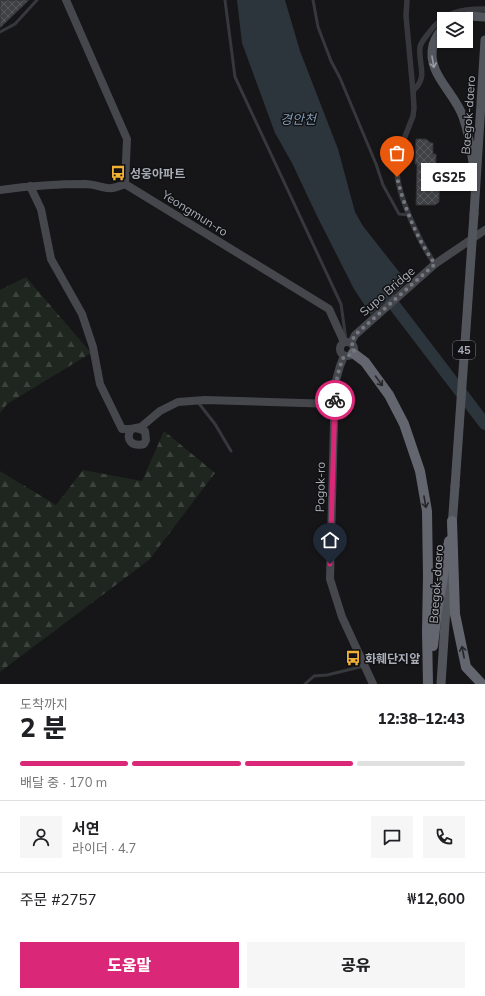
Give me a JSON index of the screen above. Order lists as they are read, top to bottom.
{
  "streets": {
    "main road": ["Baegok-daero", "45"],
    "street": ["Yeongmun-ro", "Supo Bridge", "Pogok-ro"]
  },
  "crossings": [
    ["Yeongmun-ro", "Supo Bridge"],
    ["Yeongmun-ro", "Pogok-ro"],
    ["Supo Bridge", "Pogok-ro"]
  ],
  "water": ["경안천"],
  "places": {
    "bus stop": ["성웅아파트", "화훼단지앞"],
    "other": ["GS25"]
  },
  "page": {
    "bubble": "GS25",
    "heading": ["2 분", "도착까지", "12:38–12:43"],
    "panel": [
      "서연",
      "라이더 · 4.7",
      "주문 #2757",
      "₩12,600"
    ],
    "bar": "배달 중 · 170 m",
    "buttons": ["도움말", "공유"]
  }
}
